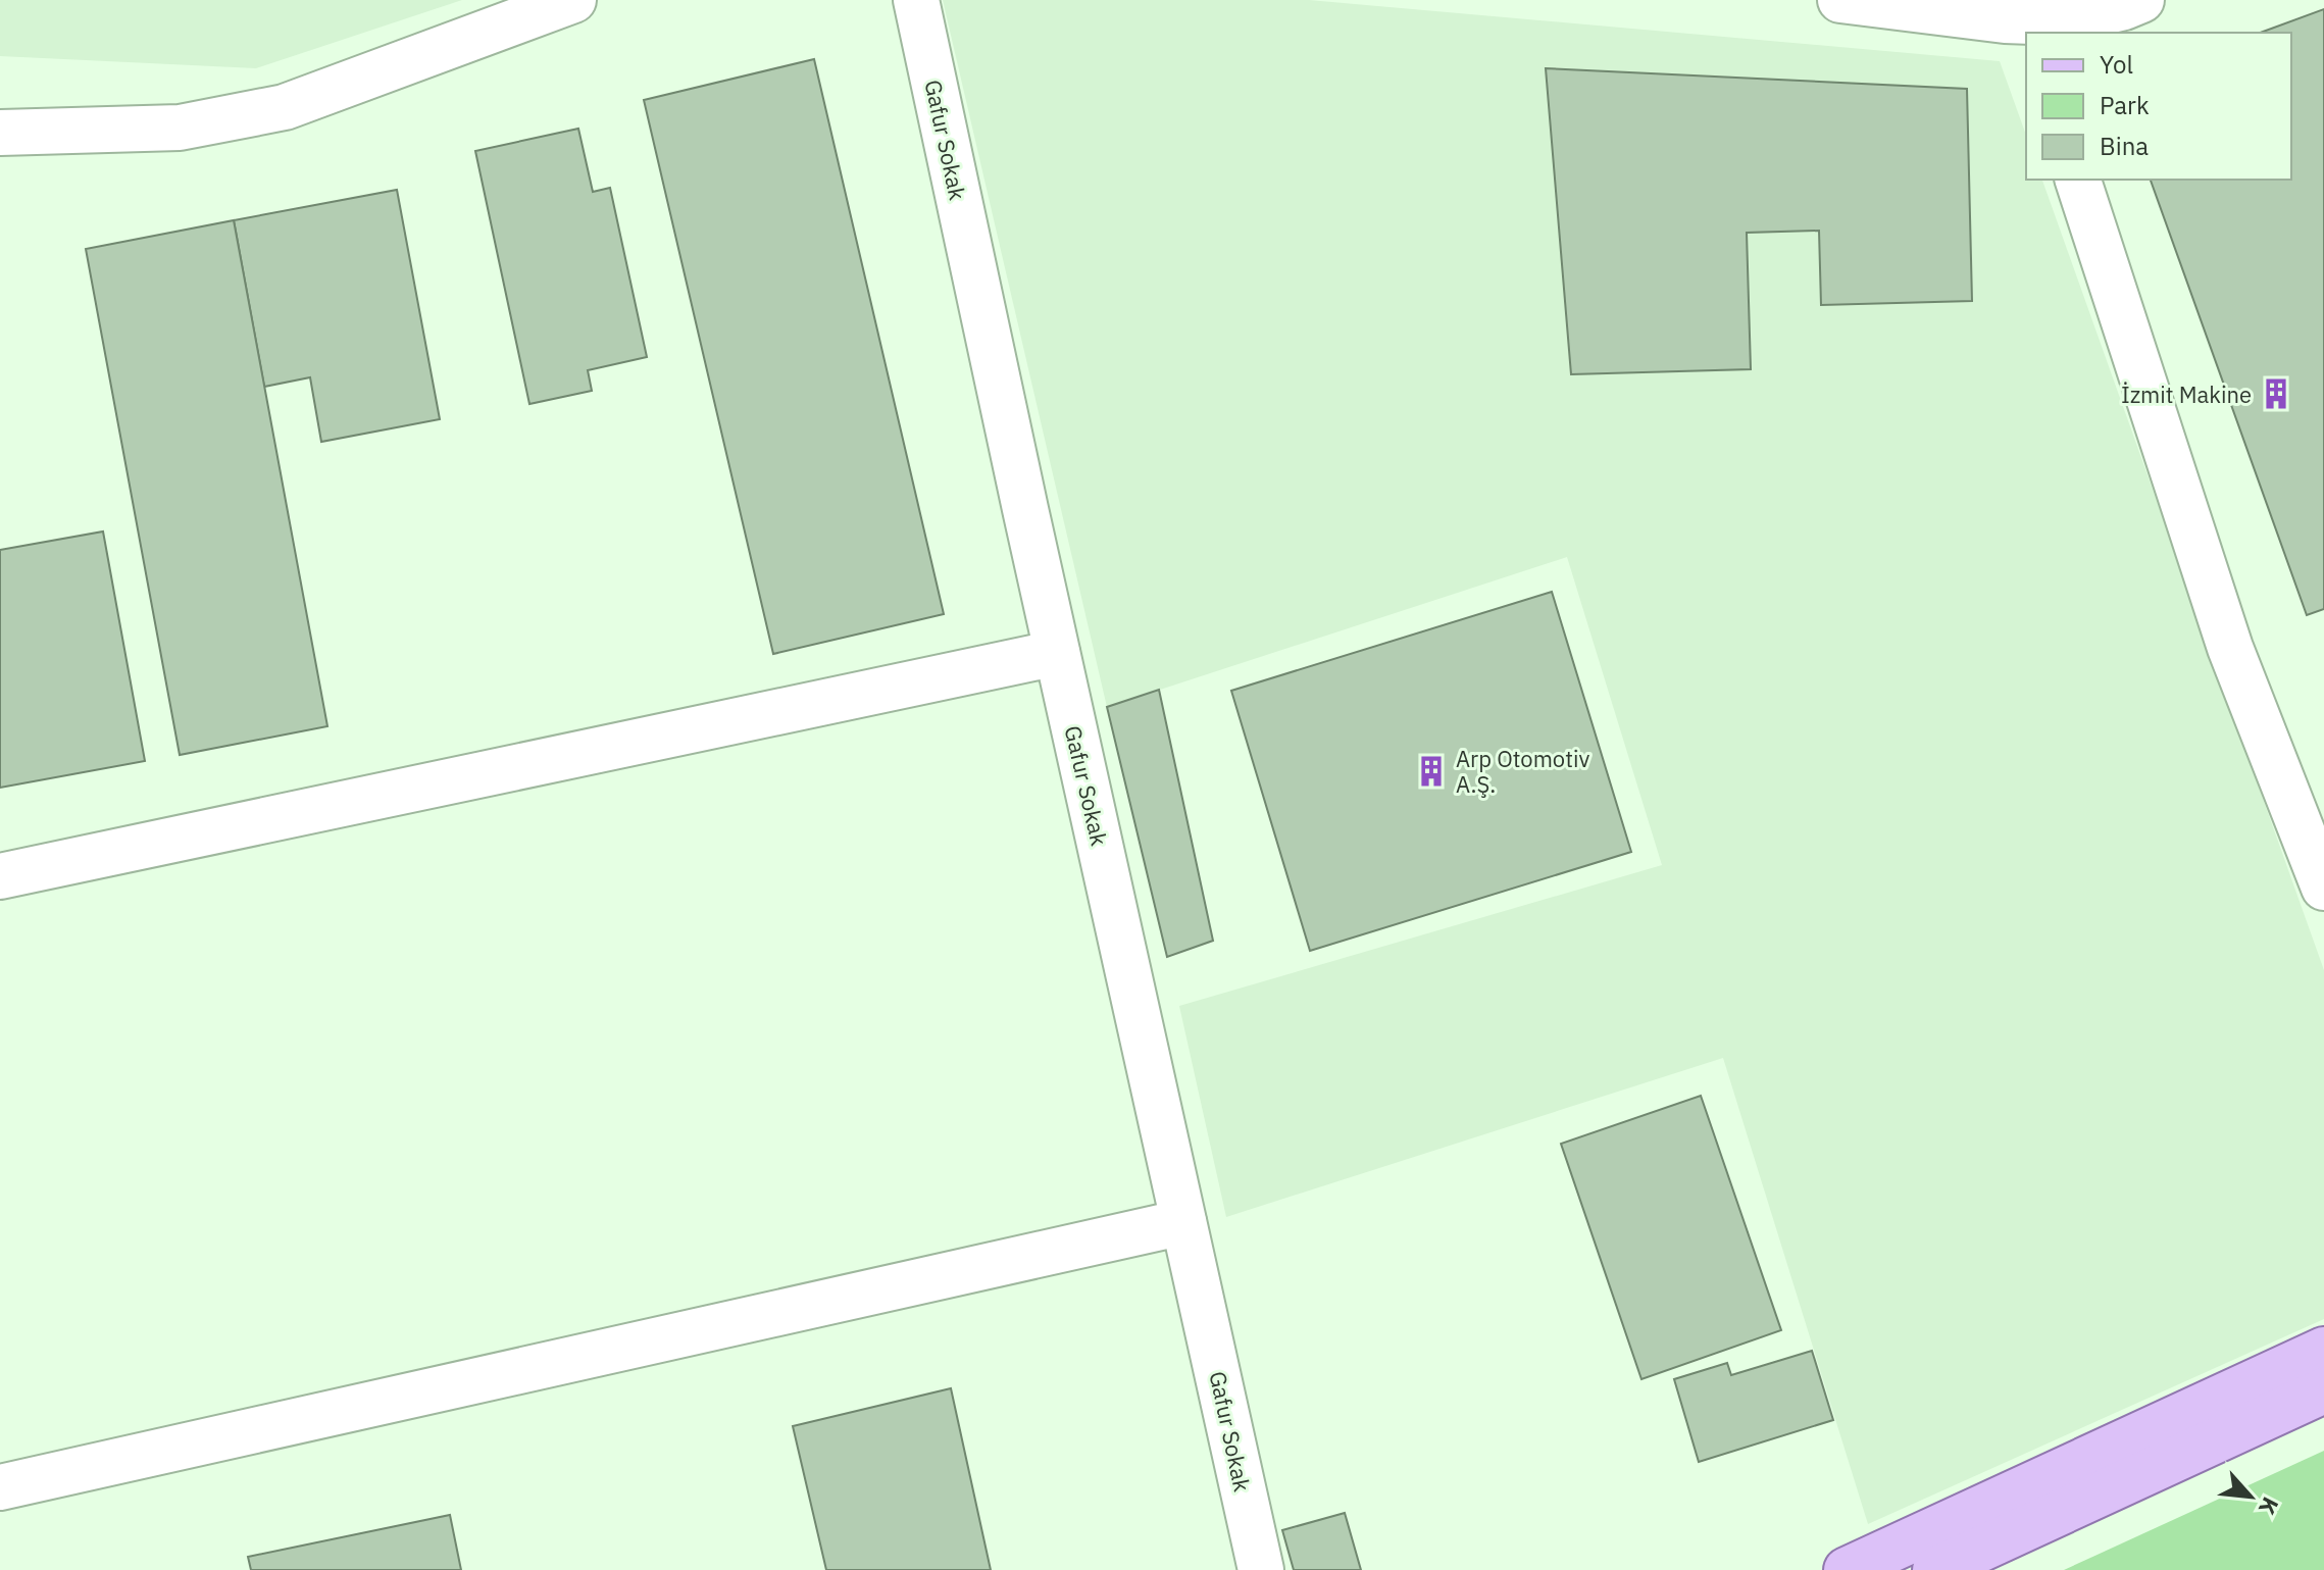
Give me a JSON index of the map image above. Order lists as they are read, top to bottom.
{
  "streets": {
    "street": ["Gafur Sokak"]
  },
  "places": {
    "building": ["İzmit Makine", "Arp Otomotiv A.Ş."]
  },
  "legend": ["Yol", "Park", "Bina"],
  "north": "bottom right"
}
